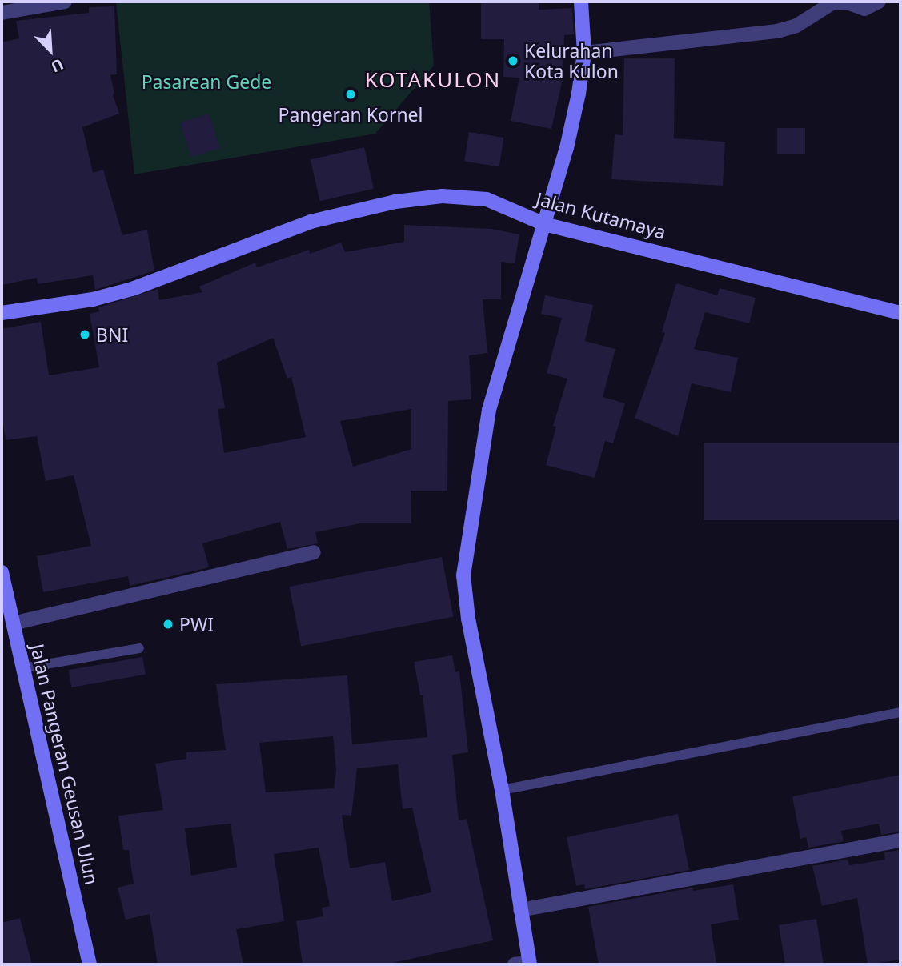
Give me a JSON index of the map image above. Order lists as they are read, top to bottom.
{
  "streets": {
    "main road": ["Jalan Kutamaya", "Jalan Pangeran Geusan Ulun"]
  },
  "districts": ["KOTAKULON"],
  "parks": ["Pasarean Gede"],
  "places": [
    "Kelurahan Kota Kulon",
    "Pangeran Kornel",
    "BNI",
    "PWI"
  ],
  "north": "bottom right"
}
